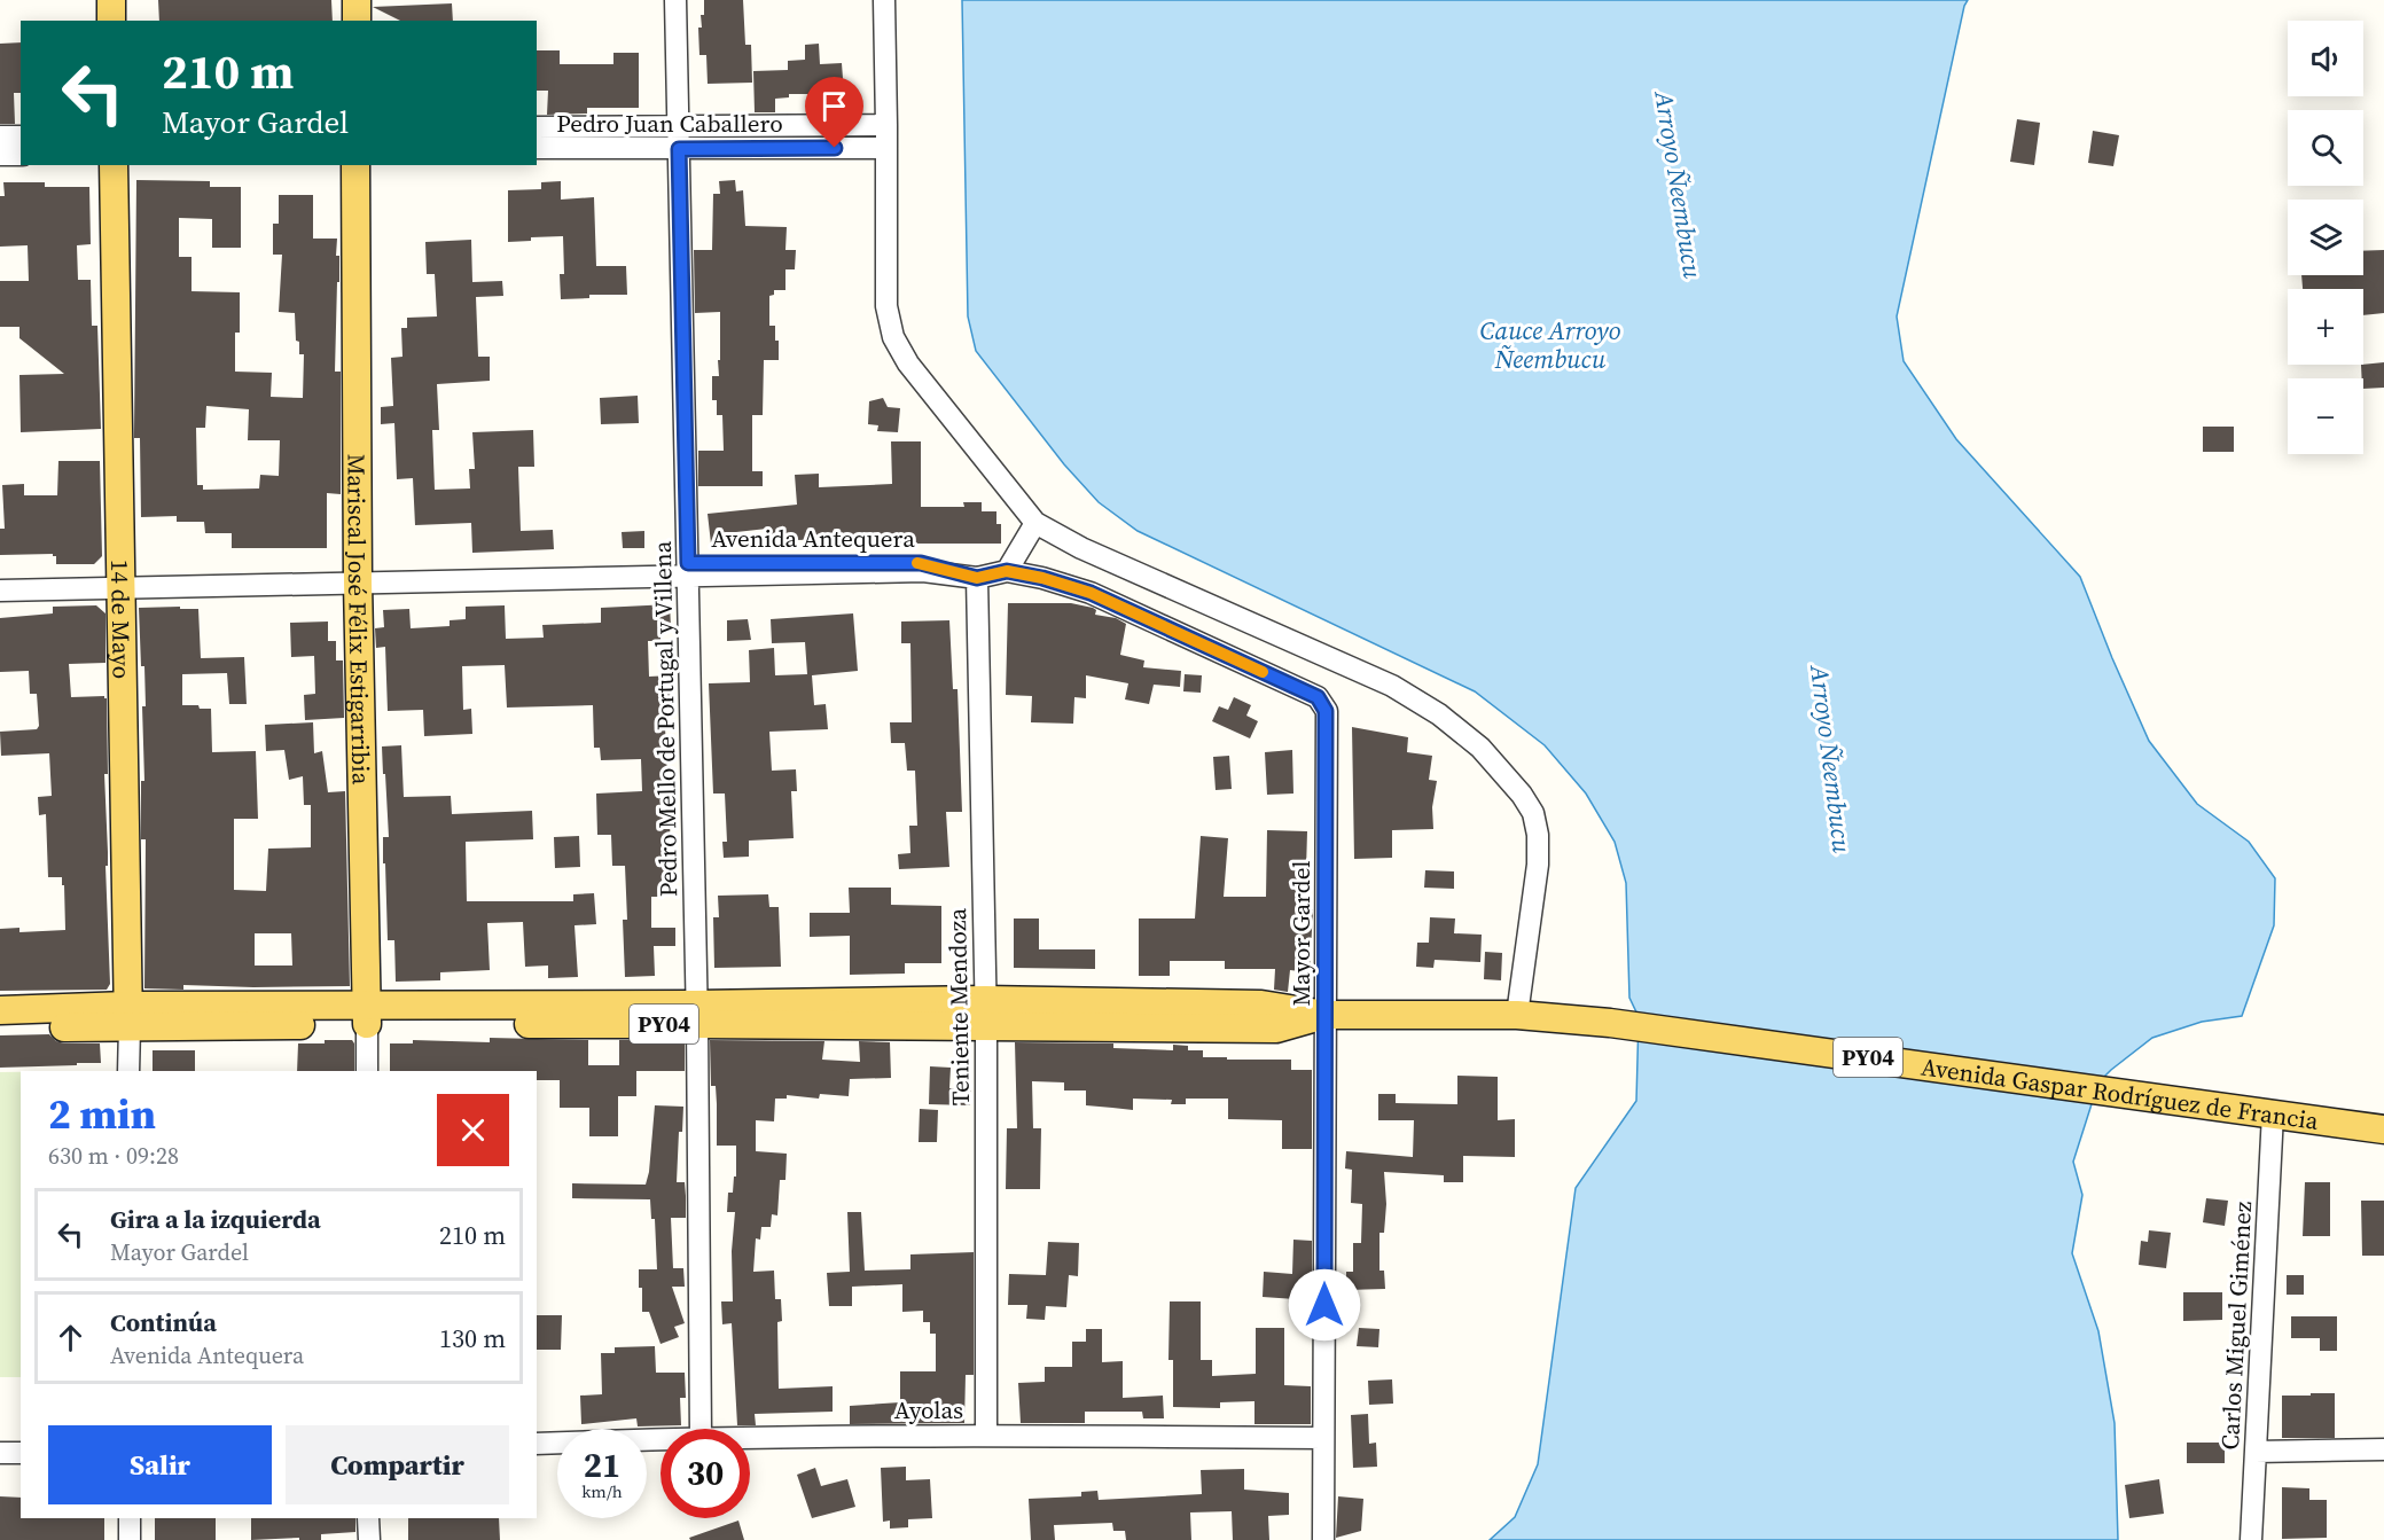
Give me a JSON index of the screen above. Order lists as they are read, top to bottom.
{
  "streets": {
    "main road": [
      "14 de Mayo",
      "Mariscal José Félix Estigarribia",
      "PY04",
      "Avenida Gaspar Rodríguez de Francia"
    ],
    "street": [
      "Pedro Juan Caballero",
      "Avenida Antequera",
      "Pedro Mello de Portugal y Villena",
      "Mayor Gardel",
      "Teniente Mendoza",
      "Carlos Miguel Giménez",
      "Ayolas"
    ]
  },
  "crossings": [
    ["Pedro Juan Caballero", "Pedro Mello de Portugal y Villena"],
    ["Avenida Antequera", "14 de Mayo"],
    ["Avenida Antequera", "Mariscal José Félix Estigarribia"],
    ["Avenida Antequera", "Pedro Mello de Portugal y Villena"],
    ["Avenida Antequera", "Mayor Gardel"],
    ["Avenida Antequera", "Teniente Mendoza"],
    ["14 de Mayo", "PY04"],
    ["Mariscal José Félix Estigarribia", "PY04"],
    ["Pedro Mello de Portugal y Villena", "PY04"],
    ["Mayor Gardel", "Teniente Mendoza"],
    ["Mayor Gardel", "PY04"],
    ["Mayor Gardel", "Ayolas"],
    ["Teniente Mendoza", "PY04"],
    ["Teniente Mendoza", "Ayolas"],
    ["PY04", "Avenida Gaspar Rodríguez de Francia"],
    ["Avenida Gaspar Rodríguez de Francia", "Carlos Miguel Giménez"]
  ],
  "water": ["Arroyo Ñeembucu", "Cauce Arroyo Ñeembucu"],
  "page": {
    "map_buttons": ["+", "−"],
    "turn": ["210 m", "Mayor Gardel"],
    "heading": ["2 min", "630 m · 09:28"],
    "list": [
      {
        "name": "Gira a la izquierda",
        "note": "Mayor Gardel",
        "value": "210 m"
      },
      {
        "name": "Continúa",
        "note": "Avenida Antequera",
        "value": "130 m"
      }
    ],
    "buttons": ["Salir", "Compartir"],
    "speed": "21 km/h",
    "limit": "30"
  }
}
